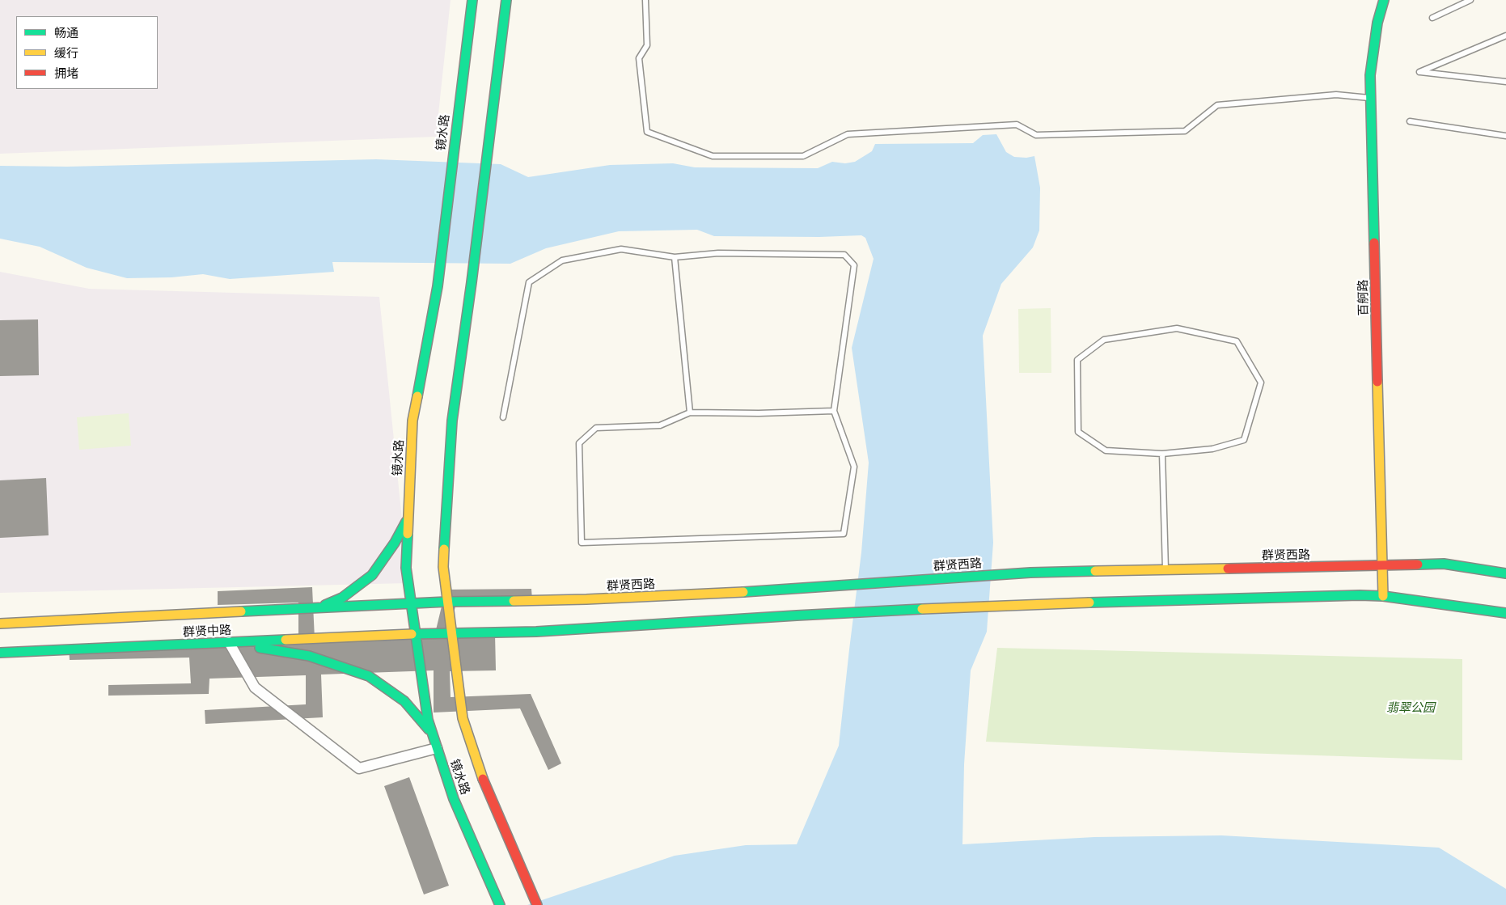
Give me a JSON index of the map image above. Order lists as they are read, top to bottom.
{
  "streets": {
    "main road": [
      "镜水路",
      "百舸路",
      "群贤西路",
      "群贤中路"
    ]
  },
  "crossings": [
    ["镜水路", "群贤西路"],
    ["镜水路", "群贤中路"],
    ["百舸路", "群贤西路"],
    ["群贤西路", "群贤中路"]
  ],
  "parks": ["翡翠公园"],
  "legend": ["畅通", "缓行", "拥堵"]
}
